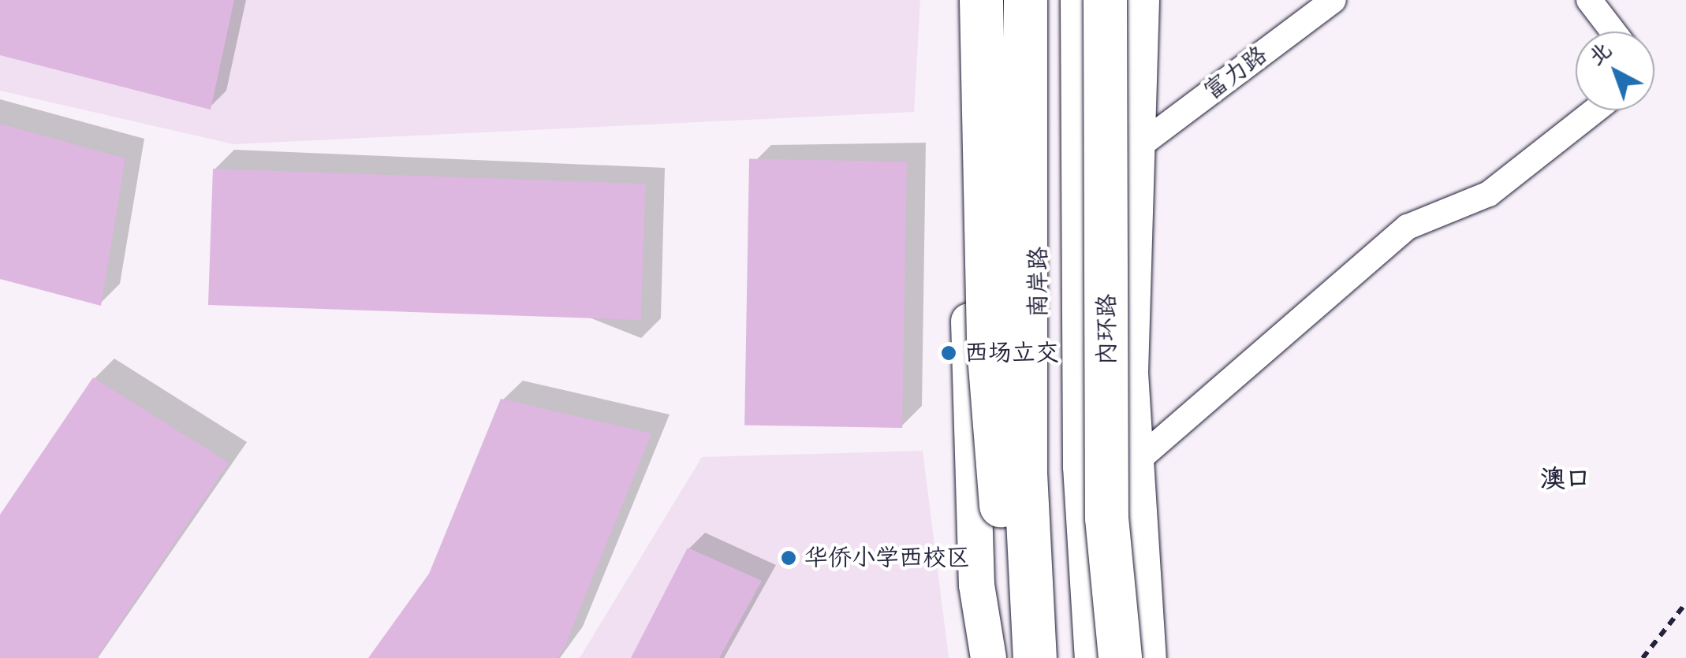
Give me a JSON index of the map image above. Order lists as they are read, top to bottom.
{
  "streets": {
    "highway": ["内环路"],
    "main road": ["南岸路"],
    "street": ["富力路"]
  },
  "districts": ["澳口"],
  "places": ["西场立交", "华侨小学西校区"],
  "north": "top left"
}
